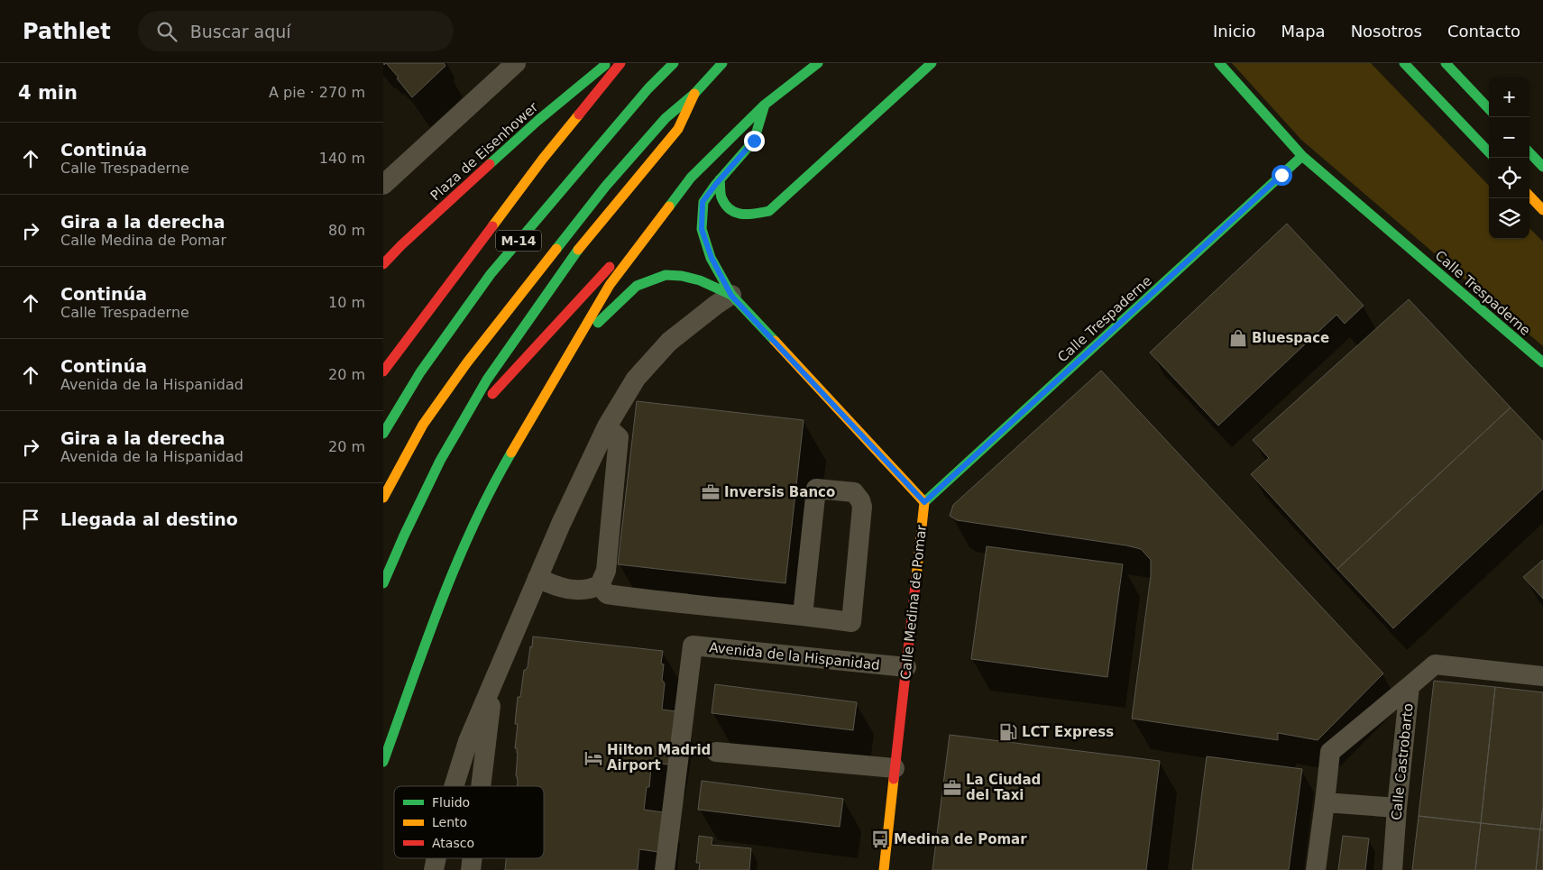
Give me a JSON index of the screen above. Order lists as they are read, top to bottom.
{
  "streets": {
    "main road": [
      "Plaza de Eisenhower",
      "M-14",
      "Calle Trespaderne",
      "Calle Medina de Pomar"
    ],
    "street": ["Avenida de la Hispanidad", "Calle Castrobarto"]
  },
  "crossings": [
    ["Calle Trespaderne", "Calle Medina de Pomar"],
    ["Calle Medina de Pomar", "Avenida de la Hispanidad"]
  ],
  "places": {
    "shop": ["Bluespace"],
    "office": ["Inversis Banco", "La Ciudad del Taxi"],
    "fuel station": ["LCT Express"],
    "hotel": ["Hilton Madrid Airport"],
    "bus stop": ["Medina de Pomar"]
  },
  "legend": ["Fluido", "Lento", "Atasco"],
  "page": {
    "header": "Pathlet",
    "search": "Buscar aquí",
    "nav": [
      "Inicio",
      "Mapa",
      "Nosotros",
      "Contacto"
    ],
    "heading": ["4 min", "A pie · 270 m"],
    "map_buttons": ["+", "−"],
    "list": [
      ["Continúa", "Calle Trespaderne", "140 m"],
      ["Gira a la derecha", "Calle Medina de Pomar", "80 m"],
      ["Continúa", "Calle Trespaderne", "10 m"],
      ["Continúa", "Avenida de la Hispanidad", "20 m"],
      ["Gira a la derecha", "Avenida de la Hispanidad", "20 m"],
      "Llegada al destino"
    ]
  }
}
